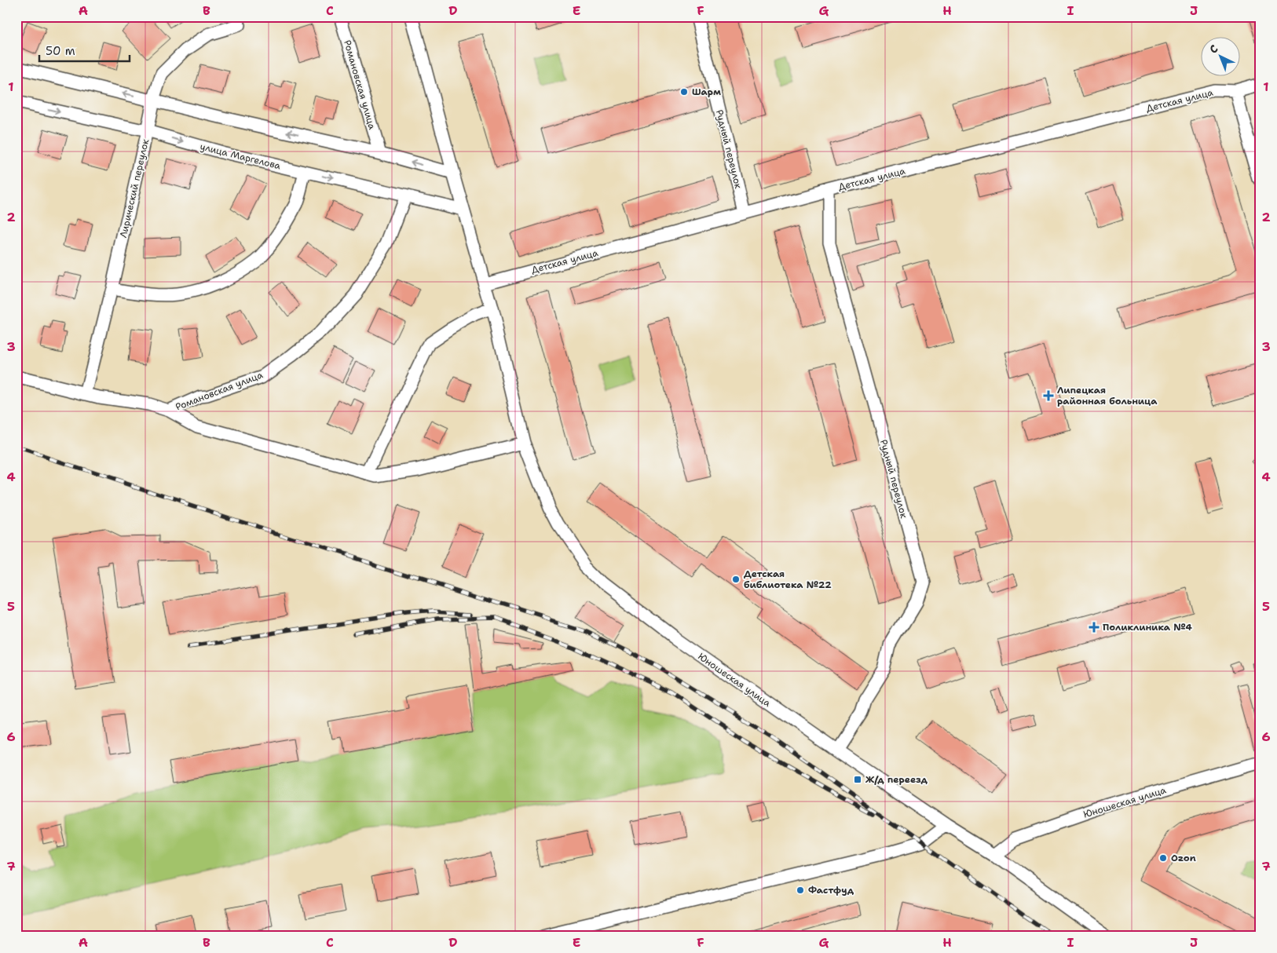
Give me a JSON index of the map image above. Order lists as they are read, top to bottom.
{
  "streets": {
    "street": [
      "Романовская улица",
      "Детская улица",
      "Рудный переулок",
      "улица Маргелова",
      "Лирический переулок",
      "Юношеская улица"
    ]
  },
  "crossings": [
    ["Романовская улица", "улица Маргелова"],
    ["Романовская улица", "Лирический переулок"],
    ["Детская улица", "Рудный переулок"],
    ["Рудный переулок", "Юношеская улица"],
    ["улица Маргелова", "Лирический переулок"]
  ],
  "places": {
    "other": [
      "Шарм",
      "Детская библиотека №22",
      "Ozon",
      "Фастфуд"
    ],
    "health": ["Липецкая районная больница", "Поликлиника №4"],
    "transit": ["Ж/д переезд"]
  },
  "scale_bar": "50 m",
  "north": "top left",
  "grid": {
    "columns": [
      "A",
      "B",
      "C",
      "D",
      "E",
      "F",
      "G",
      "H",
      "I",
      "J"
    ],
    "rows": [
      "1",
      "2",
      "3",
      "4",
      "5",
      "6",
      "7"
    ]
  }
}
